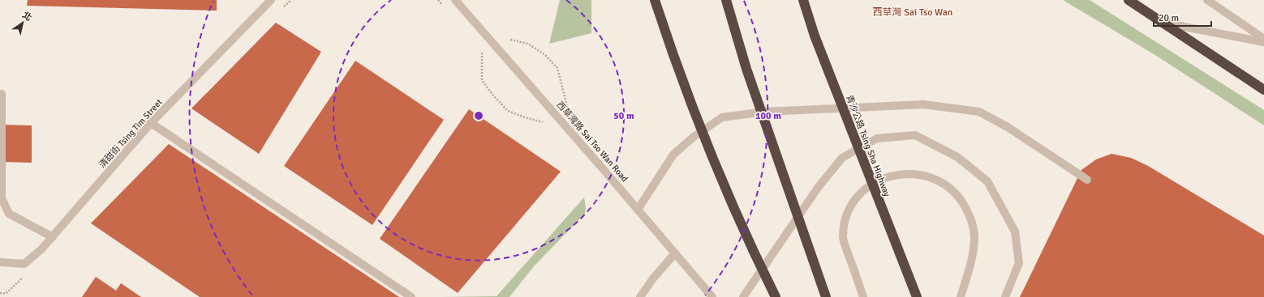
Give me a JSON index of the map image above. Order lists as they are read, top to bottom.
{
  "streets": {
    "highway": ["青沙公路 Tsing Sha Highway"],
    "street": ["清甜街 Tsing Tim Street", "西草灣路 Sai Tso Wan Road"]
  },
  "districts": ["西草灣 Sai Tso Wan"],
  "scale_bar": "20 m",
  "north": "top right",
  "rings": ["50 m", "100 m"]
}
